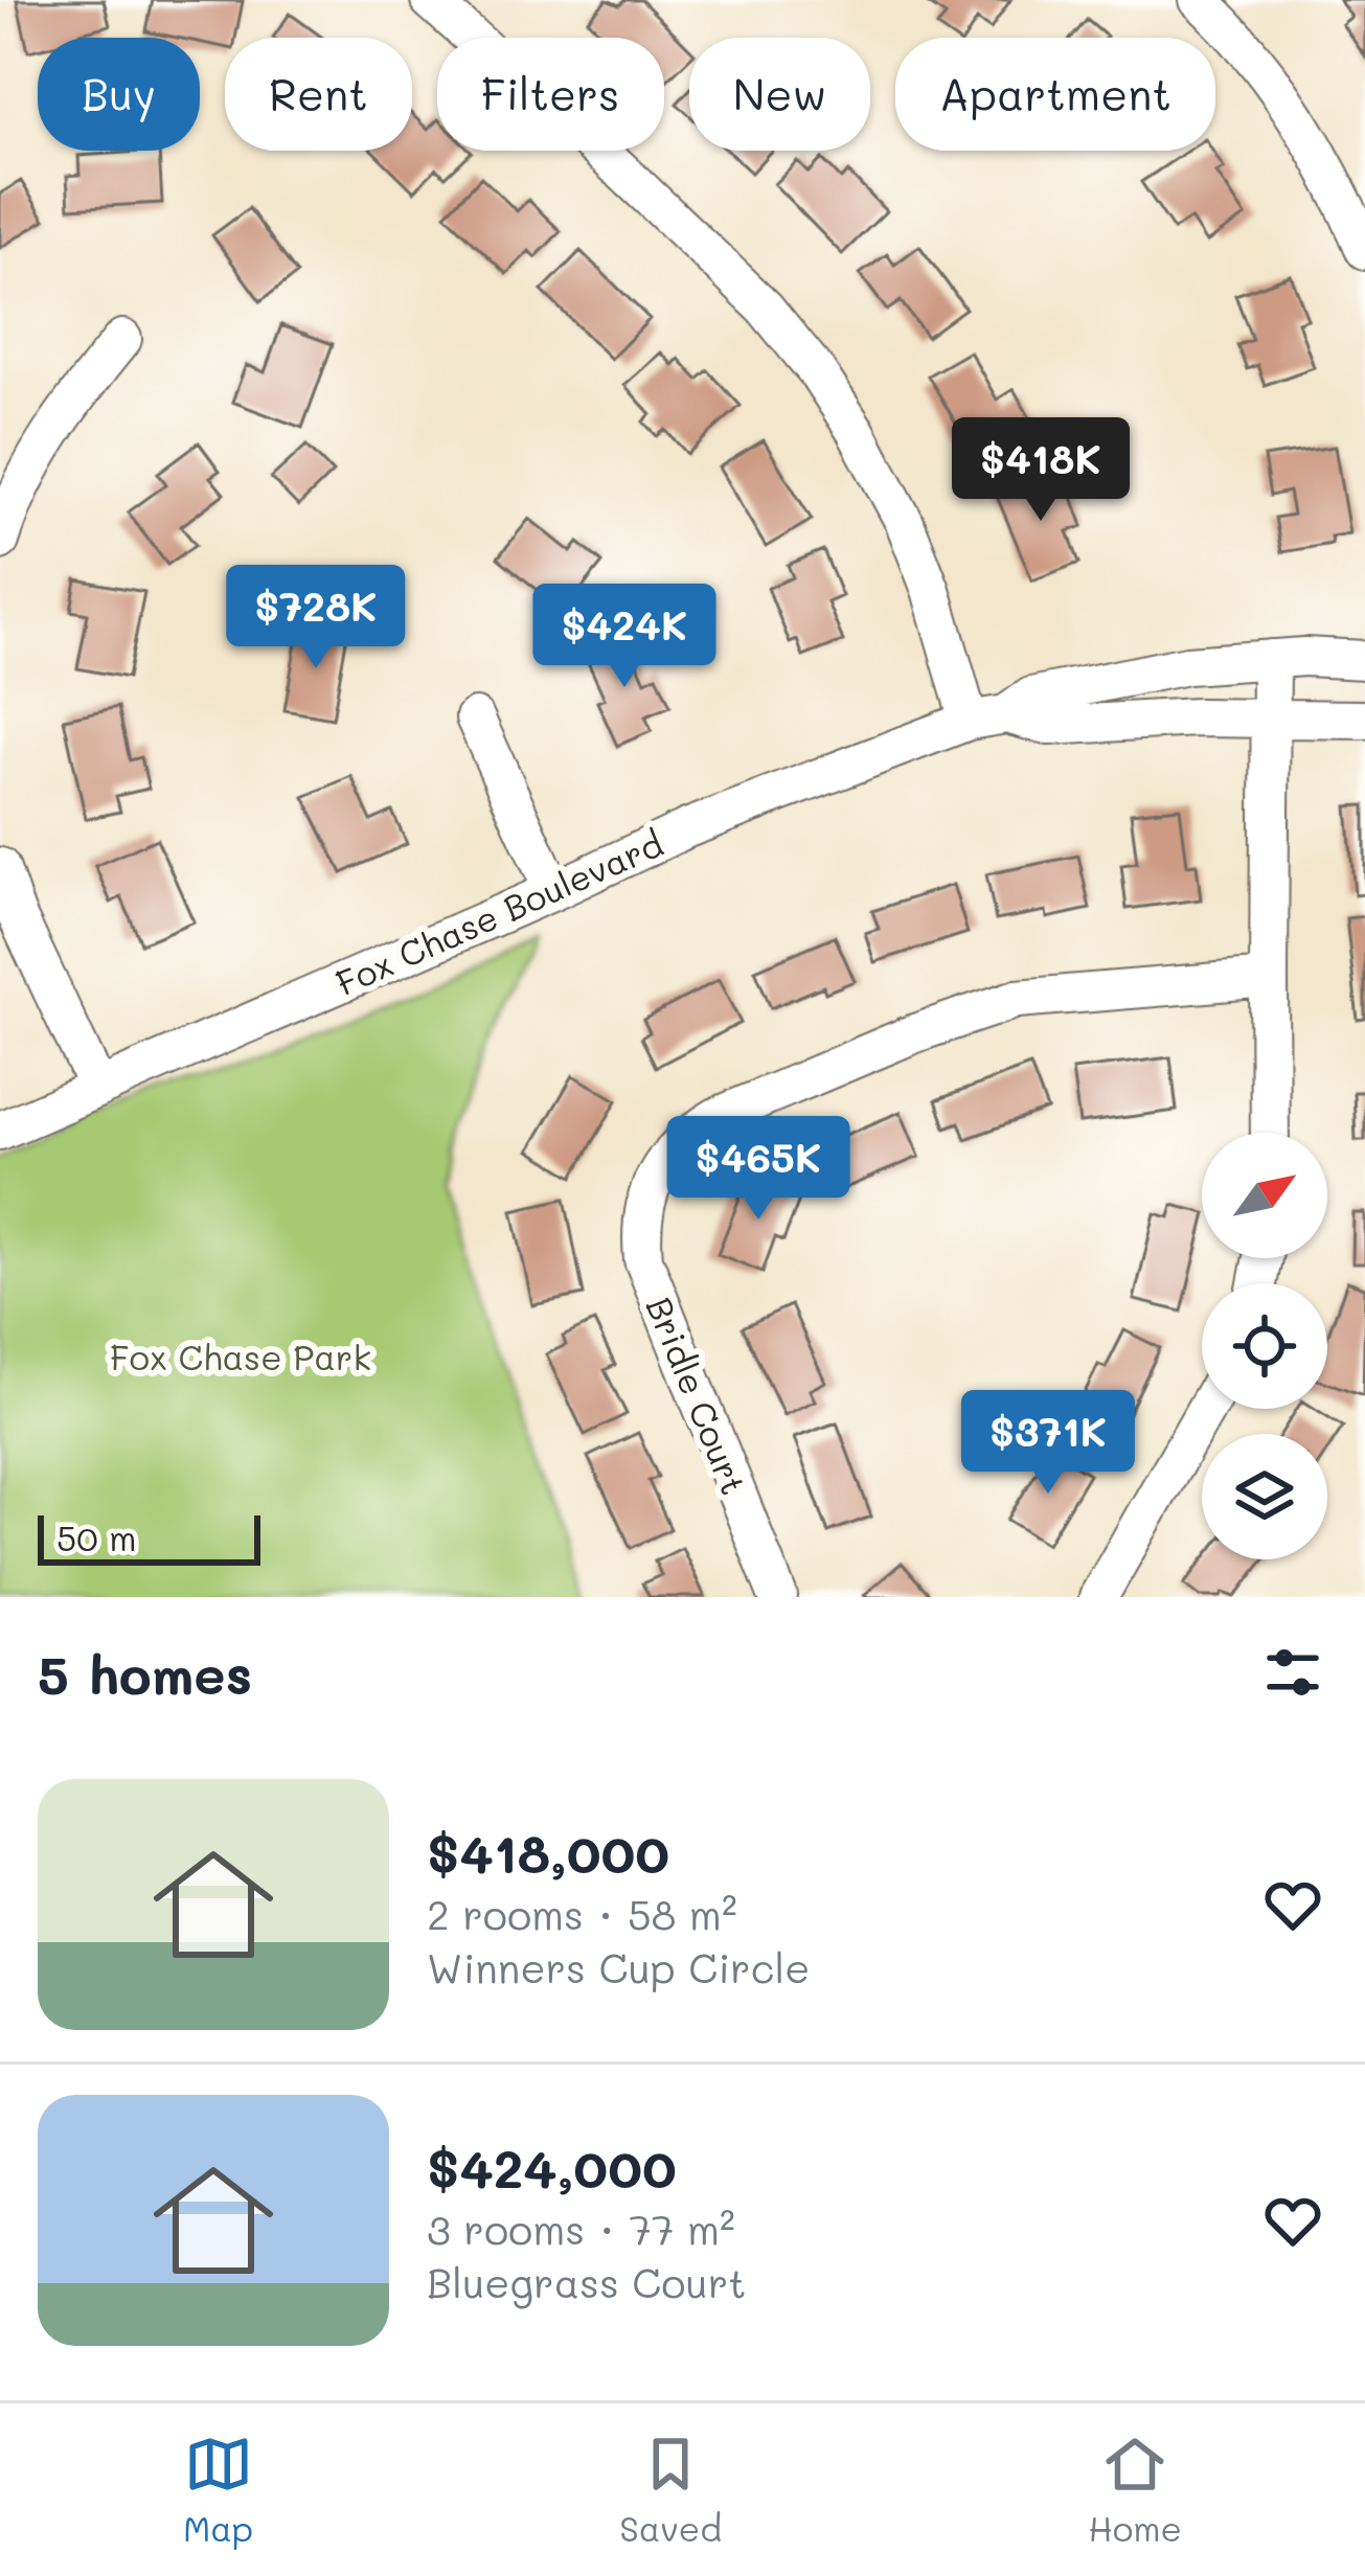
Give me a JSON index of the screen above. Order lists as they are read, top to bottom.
{
  "streets": {
    "street": ["Fox Chase Boulevard", "Bridle Court"]
  },
  "parks": ["Fox Chase Park"],
  "scale_bar": "50 m",
  "north": "top right",
  "page": {
    "chip": [
      "Buy",
      "Rent",
      "Filters",
      "New",
      "Apartment"
    ],
    "price": [
      "$418K",
      "$728K",
      "$424K",
      "$465K",
      "$371K"
    ],
    "scale": "50 m",
    "heading": "5 homes",
    "list": [
      {
        "name": "$418,000",
        "note": "2 rooms · 58 m² · Winners Cup Circle"
      },
      {
        "name": "$424,000",
        "note": "3 rooms · 77 m² · Bluegrass Court"
      }
    ],
    "tabs": ["Map", "Saved", "Home"]
  }
}
